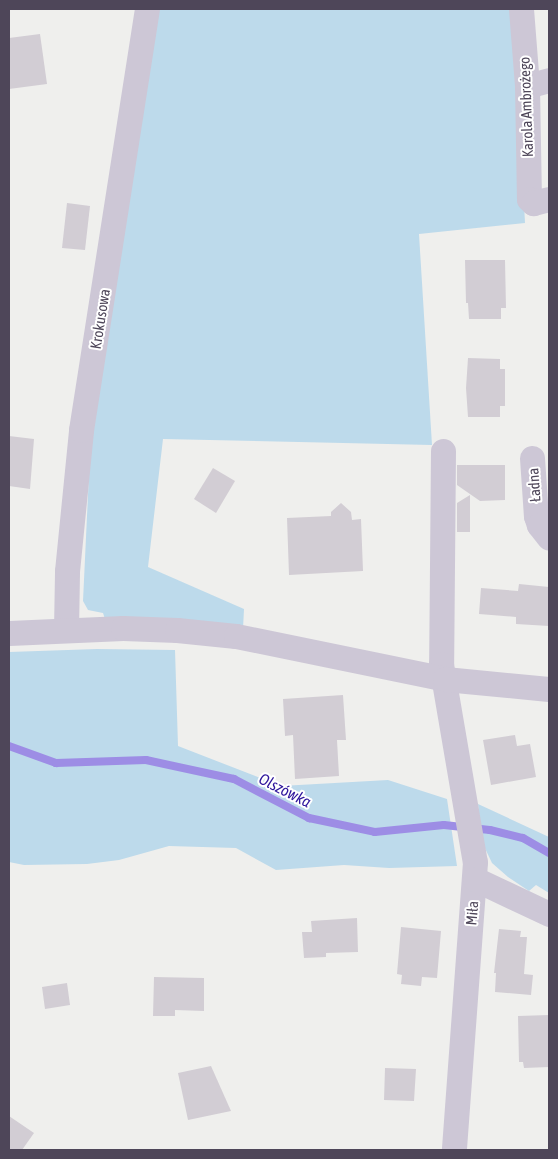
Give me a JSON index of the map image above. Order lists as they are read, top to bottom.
{
  "streets": {
    "street": [
      "Karola Ambrożego",
      "Krokusowa",
      "Ładna",
      "Miła"
    ]
  },
  "water": ["Olszówka"]
}
